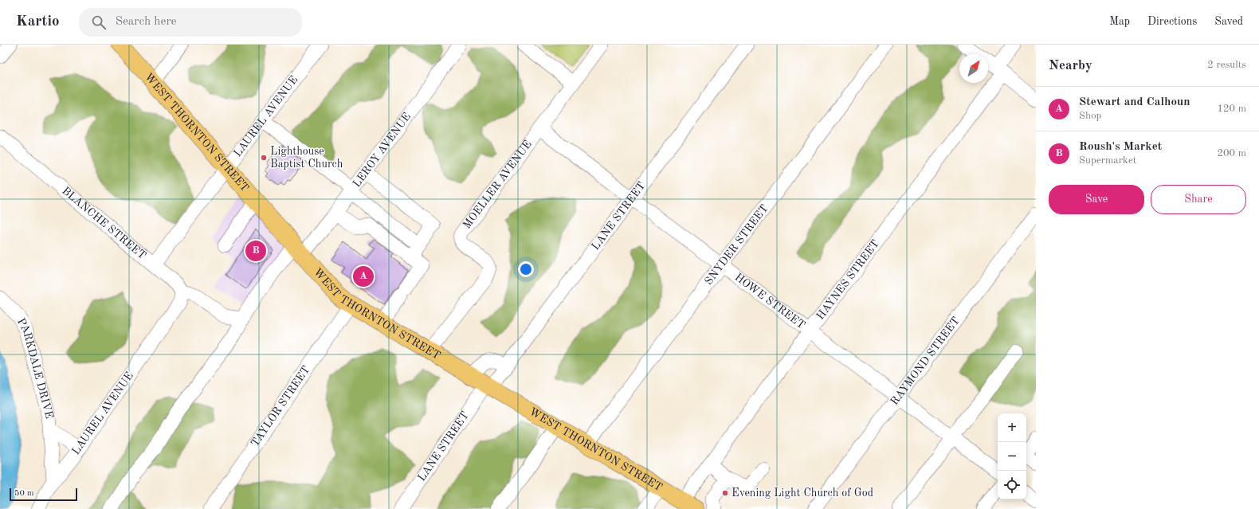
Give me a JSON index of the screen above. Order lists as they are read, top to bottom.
{
  "streets": {
    "main road": ["WEST THORNTON STREET"],
    "street": [
      "LAUREL AVENUE",
      "LEROY AVENUE",
      "MOELLER AVENUE",
      "LANE STREET",
      "BLANCHE STREET",
      "SNYDER STREET",
      "HAYNES STREET",
      "HOWE STREET",
      "RAYMOND STREET",
      "PARKDALE DRIVE",
      "TAYLOR STREET"
    ]
  },
  "crossings": [
    ["LAUREL AVENUE", "WEST THORNTON STREET"],
    ["LAUREL AVENUE", "BLANCHE STREET"],
    ["LAUREL AVENUE", "PARKDALE DRIVE"],
    ["WEST THORNTON STREET", "LEROY AVENUE"],
    ["WEST THORNTON STREET", "MOELLER AVENUE"],
    ["WEST THORNTON STREET", "LANE STREET"],
    ["WEST THORNTON STREET", "SNYDER STREET"],
    ["WEST THORNTON STREET", "HAYNES STREET"],
    ["WEST THORNTON STREET", "TAYLOR STREET"],
    ["MOELLER AVENUE", "HOWE STREET"],
    ["LANE STREET", "HOWE STREET"],
    ["SNYDER STREET", "HOWE STREET"],
    ["HAYNES STREET", "HOWE STREET"],
    ["HOWE STREET", "RAYMOND STREET"]
  ],
  "places": ["Lighthouse Baptist Church", "Evening Light Church of God"],
  "scale_bar": "50 m",
  "north": "top right",
  "page": {
    "header": "Kartio",
    "search": "Search here",
    "nav": ["Map", "Directions", "Saved"],
    "heading": ["Nearby", "2 results"],
    "list": [
      {
        "mark": "A",
        "name": "Stewart and Calhoun",
        "note": "Shop",
        "value": "120 m"
      },
      {
        "mark": "B",
        "name": "Roush's Market",
        "note": "Supermarket",
        "value": "200 m"
      }
    ],
    "buttons": ["Save", "Share"],
    "pins": ["B", "A"],
    "map_buttons": ["+", "−"],
    "scale": "50 m"
  }
}
